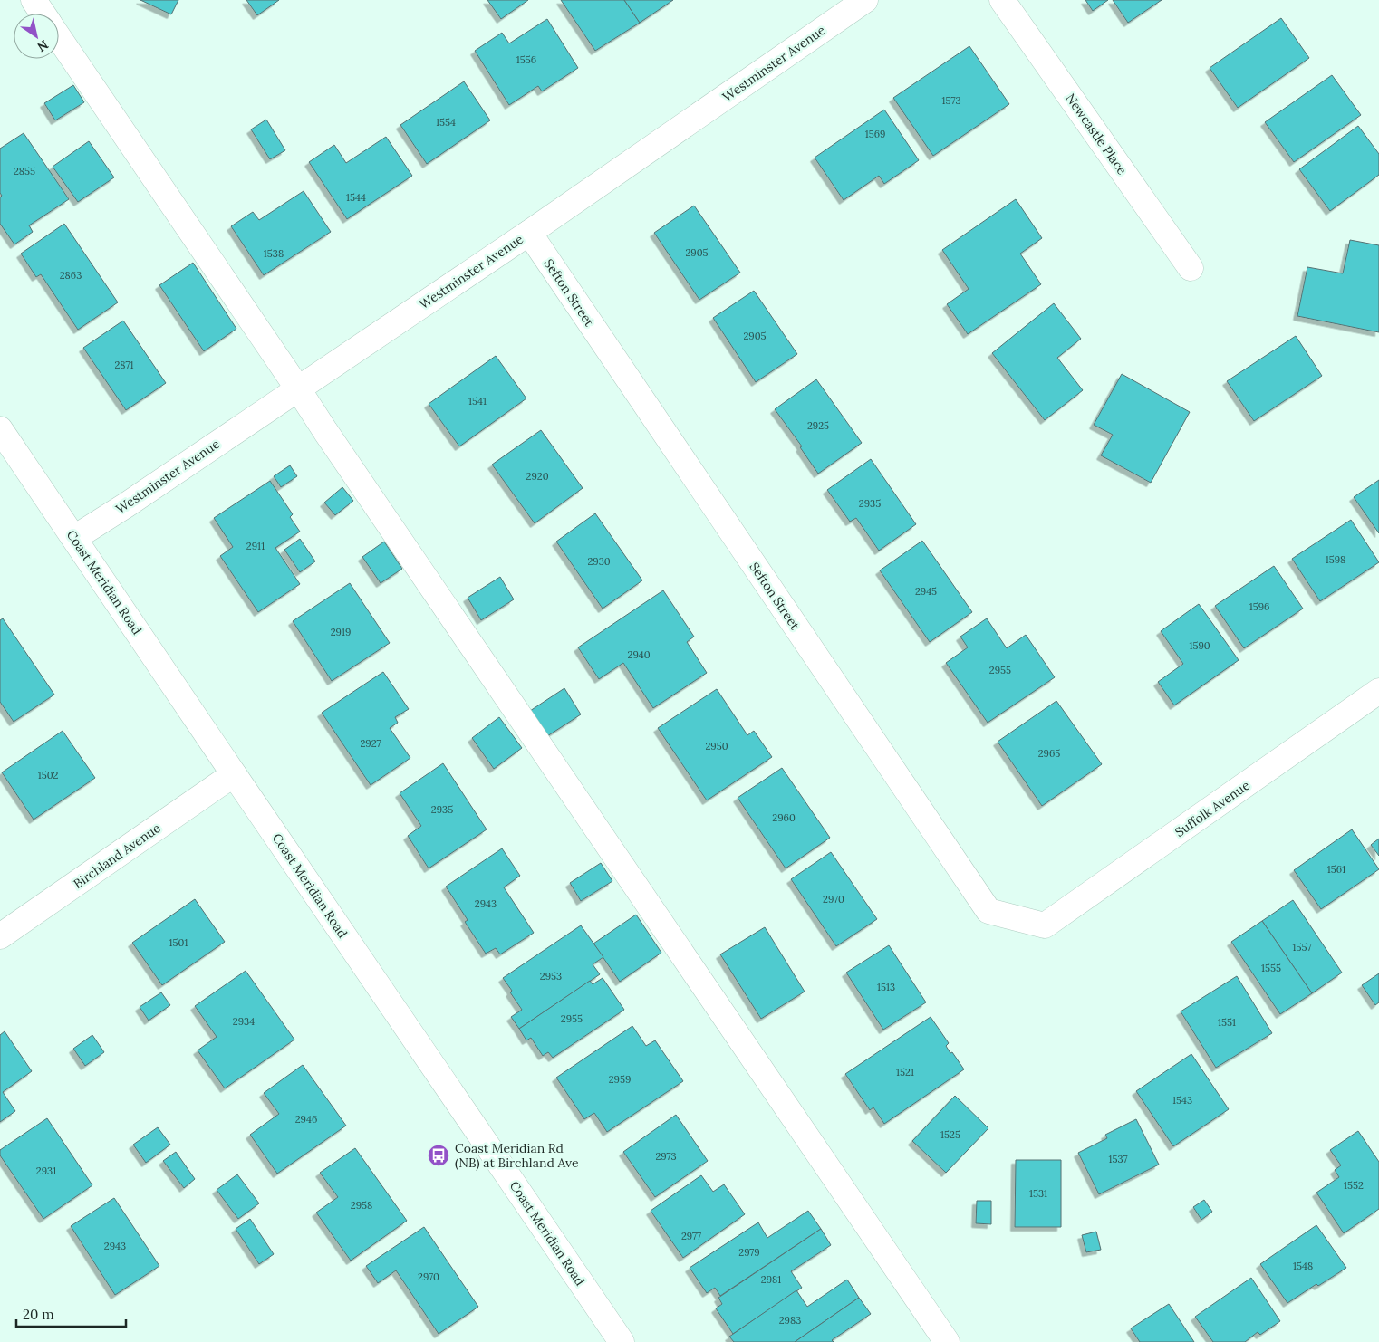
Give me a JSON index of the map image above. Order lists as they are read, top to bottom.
{
  "streets": {
    "street": [
      "Westminster Avenue",
      "Newcastle Place",
      "Sefton Street",
      "Coast Meridian Road",
      "Suffolk Avenue",
      "Birchland Avenue"
    ]
  },
  "crossings": [
    ["Westminster Avenue", "Sefton Street"],
    ["Westminster Avenue", "Coast Meridian Road"],
    ["Sefton Street", "Suffolk Avenue"],
    ["Coast Meridian Road", "Birchland Avenue"]
  ],
  "places": {
    "bus stop": ["Coast Meridian Rd (NB) at Birchland Ave"]
  },
  "house_numbers": [
    "1556",
    "1573",
    "1554",
    "1569",
    "2855",
    "1544",
    "2905",
    "1538",
    "2863",
    "2905",
    "2871",
    "1541",
    "2925",
    "2920",
    "2935",
    "2911",
    "1598",
    "2930",
    "2945",
    "1596",
    "2919",
    "1590",
    "2940",
    "2955",
    "2927",
    "2950",
    "2965",
    "1502",
    "2935",
    "2960",
    "1561",
    "2970",
    "2943",
    "1501",
    "1557",
    "1555",
    "2953",
    "1513",
    "2955",
    "2934",
    "1551",
    "1521",
    "2959",
    "1543",
    "2946",
    "1525",
    "2973",
    "1537",
    "2931",
    "1552",
    "1531",
    "2958",
    "2977",
    "2943",
    "2979",
    "1548",
    "2970",
    "2981",
    "2983"
  ],
  "scale_bar": "20 m",
  "north": "bottom right"
}
